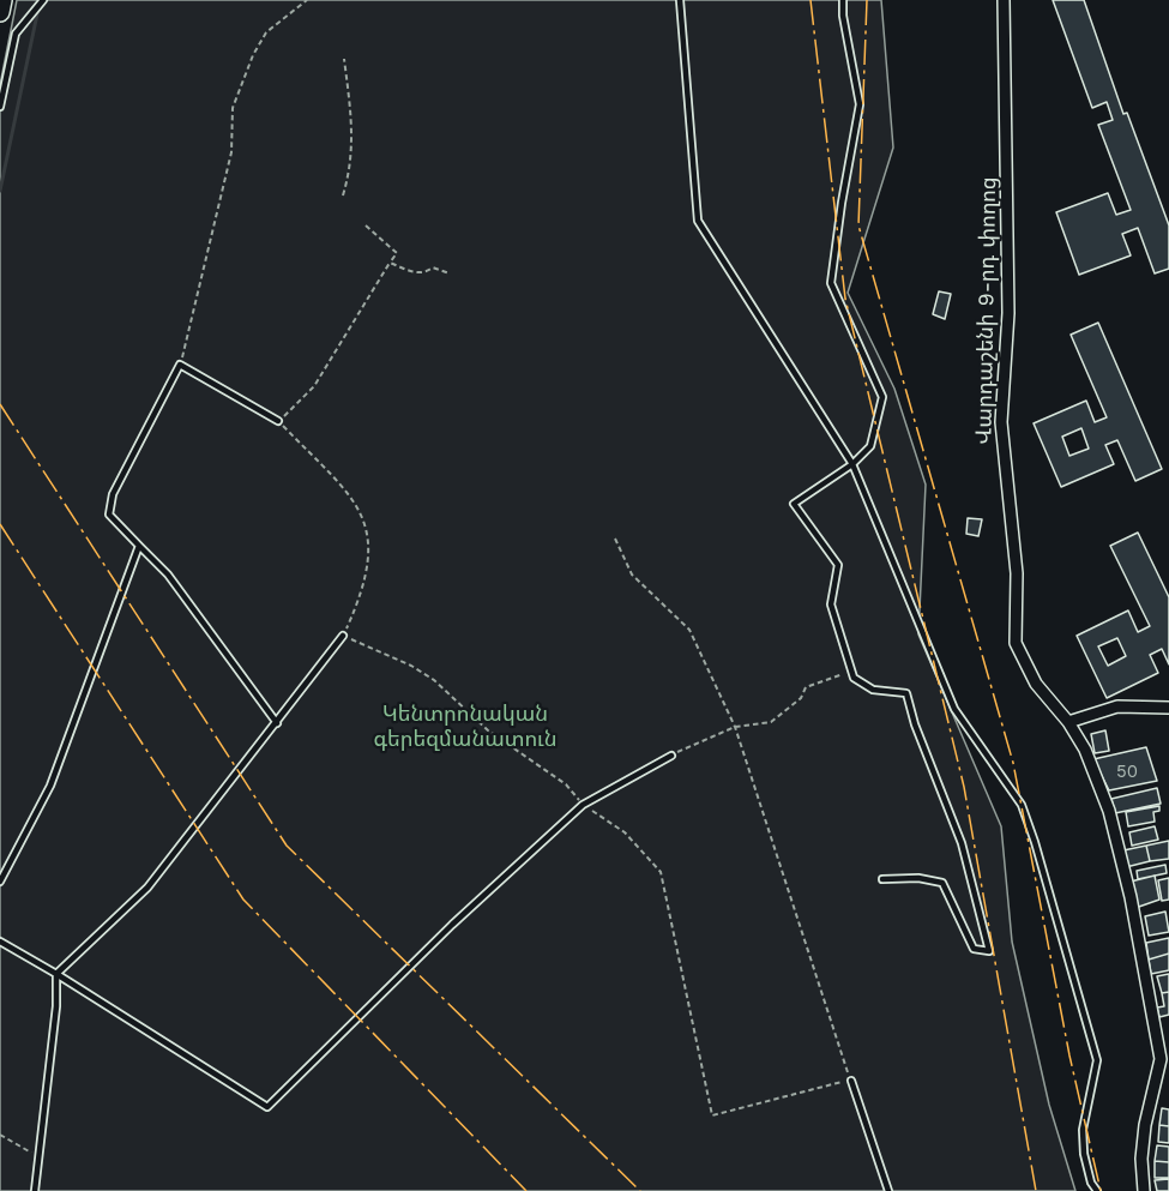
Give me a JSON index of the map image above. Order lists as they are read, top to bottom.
{
  "streets": {
    "street": ["Վարդաշենի 9-րդ փողոց"]
  },
  "parks": ["Կենտրոնական գերեզմանատուն"],
  "house_numbers": ["50"]
}
